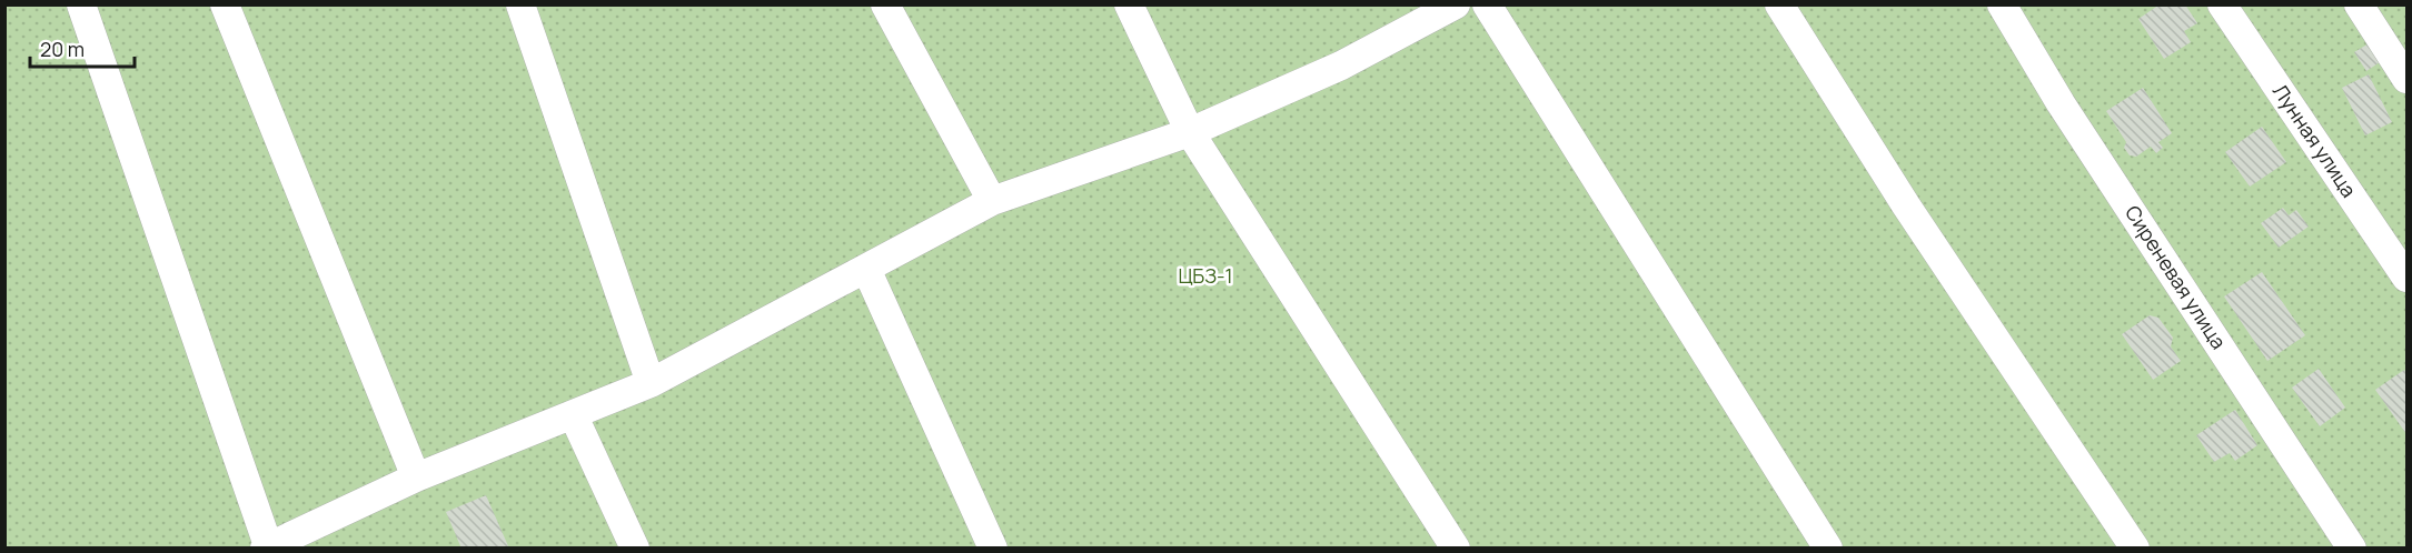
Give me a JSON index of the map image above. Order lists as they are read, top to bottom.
{
  "streets": {
    "street": ["Лунная улица", "Сиреневая улица"]
  },
  "parks": ["ЦБЗ-1"],
  "scale_bar": "20 m"
}
